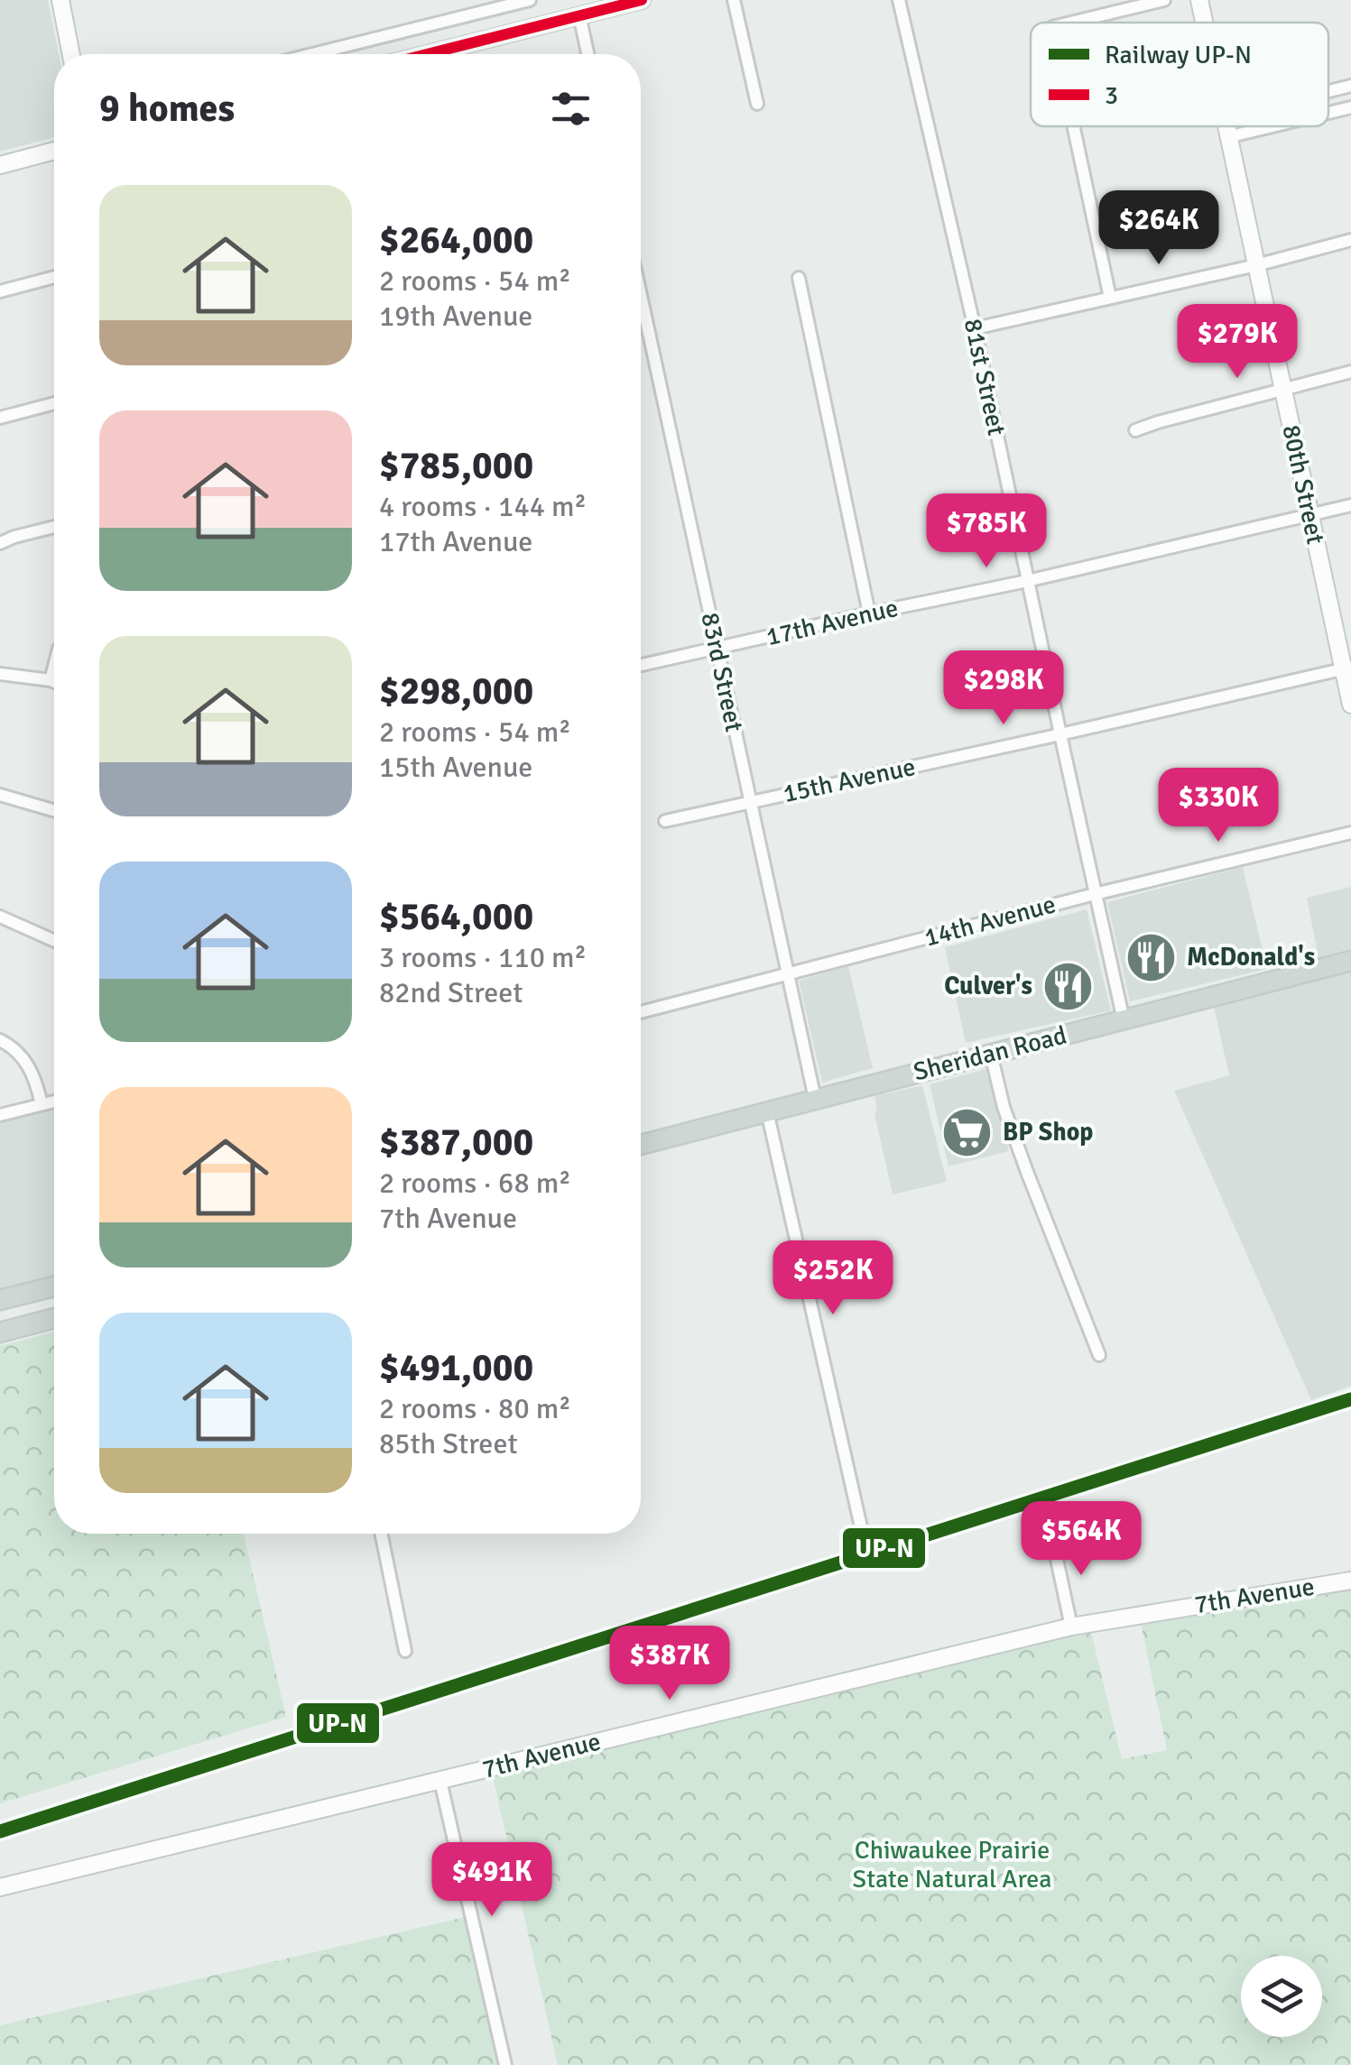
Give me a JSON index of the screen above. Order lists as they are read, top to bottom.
{
  "streets": {
    "main road": ["Sheridan Road"],
    "street": [
      "81st Street",
      "80th Street",
      "17th Avenue",
      "83rd Street",
      "15th Avenue",
      "14th Avenue",
      "7th Avenue"
    ]
  },
  "crossings": [
    ["81st Street", "17th Avenue"],
    ["81st Street", "15th Avenue"],
    ["81st Street", "14th Avenue"],
    ["81st Street", "Sheridan Road"],
    ["80th Street", "17th Avenue"],
    ["80th Street", "15th Avenue"],
    ["17th Avenue", "83rd Street"],
    ["83rd Street", "15th Avenue"],
    ["83rd Street", "14th Avenue"],
    ["83rd Street", "Sheridan Road"]
  ],
  "parks": ["Chiwaukee Prairie State Natural Area"],
  "places": {
    "restaurant": ["McDonald's", "Culver's"],
    "supermarket": ["BP Shop"]
  },
  "lines": ["transit line 3", "rail line UP-N"],
  "legend": ["Railway UP-N", "3"],
  "page": {
    "heading": "9 homes",
    "list": [
      {
        "name": "$264,000",
        "note": "2 rooms · 54 m² · 19th Avenue"
      },
      {
        "name": "$785,000",
        "note": "4 rooms · 144 m² · 17th Avenue"
      },
      {
        "name": "$298,000",
        "note": "2 rooms · 54 m² · 15th Avenue"
      },
      {
        "name": "$564,000",
        "note": "3 rooms · 110 m² · 82nd Street"
      },
      {
        "name": "$387,000",
        "note": "2 rooms · 68 m² · 7th Avenue"
      },
      {
        "name": "$491,000",
        "note": "2 rooms · 80 m² · 85th Street"
      }
    ],
    "price": [
      "$264K",
      "$279K",
      "$785K",
      "$298K",
      "$330K",
      "$252K",
      "$564K",
      "$387K",
      "$491K"
    ]
  }
}
